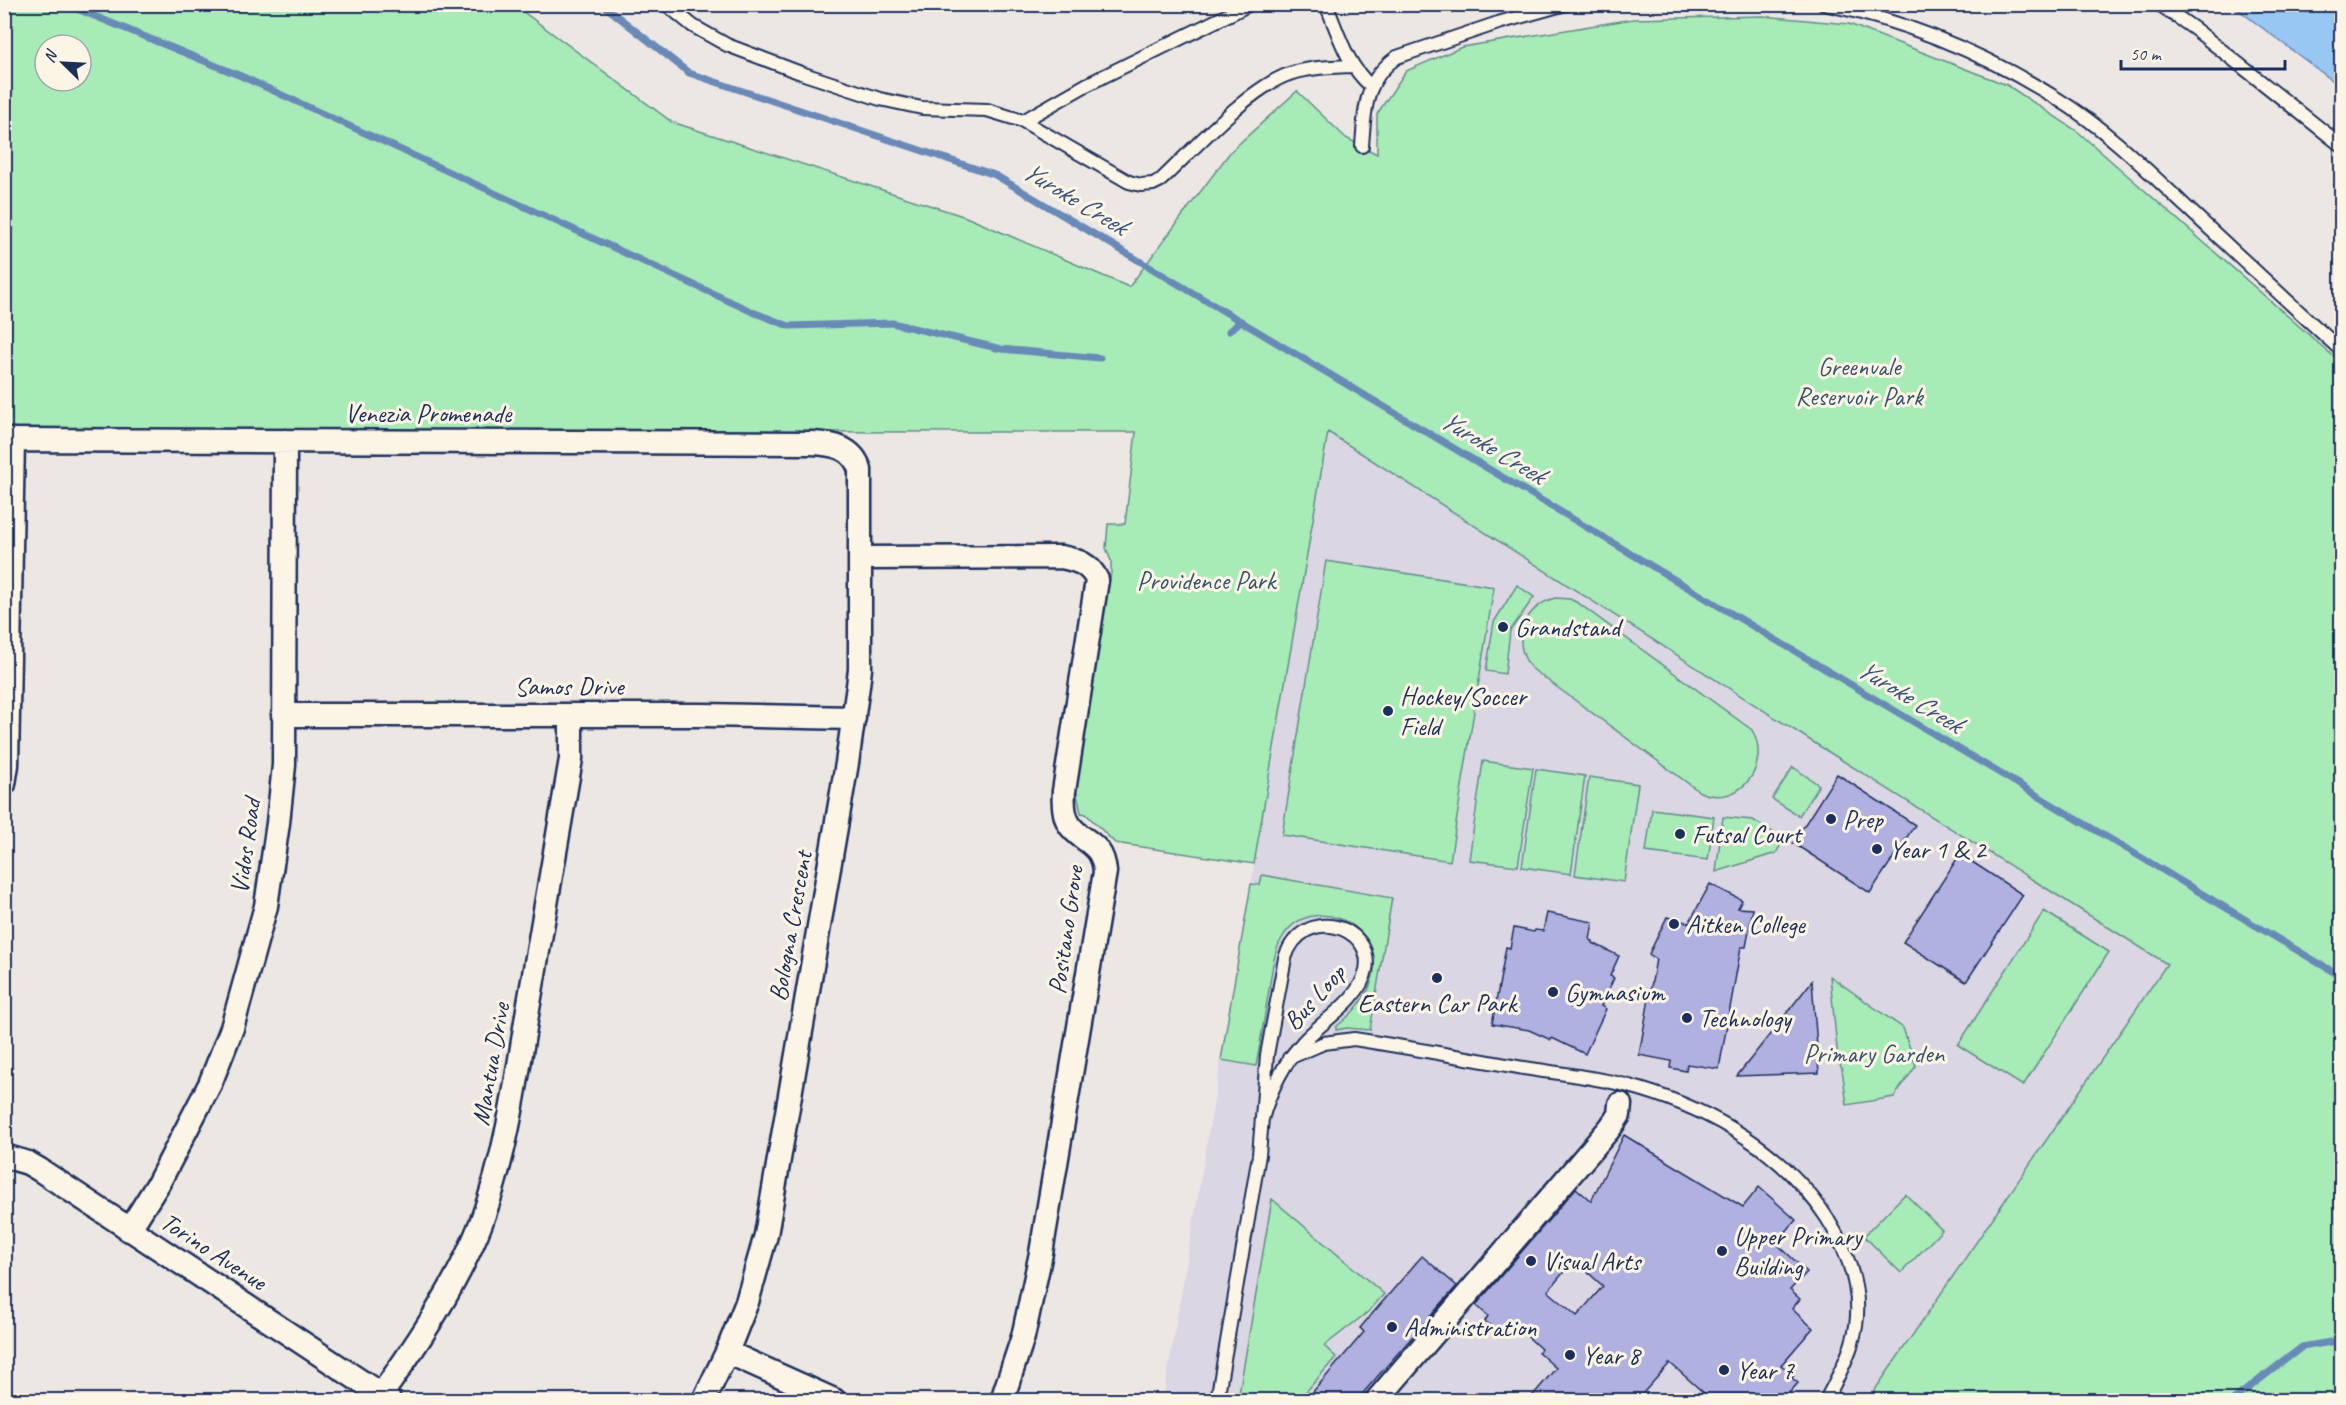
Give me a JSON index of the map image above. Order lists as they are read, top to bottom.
{
  "streets": {
    "street": [
      "Venezia Promenade",
      "Samos Drive",
      "Vidos Road",
      "Bologna Crescent",
      "Positano Grove",
      "Mantua Drive",
      "Torino Avenue"
    ],
    "lane": ["Bus Loop"]
  },
  "crossings": [
    ["Venezia Promenade", "Vidos Road"],
    ["Venezia Promenade", "Bologna Crescent"],
    ["Samos Drive", "Vidos Road"],
    ["Samos Drive", "Bologna Crescent"],
    ["Samos Drive", "Mantua Drive"],
    ["Vidos Road", "Torino Avenue"],
    ["Bologna Crescent", "Positano Grove"],
    ["Mantua Drive", "Torino Avenue"]
  ],
  "water": ["Yuroke Creek"],
  "parks": ["Greenvale Reservoir Park", "Providence Park", "Primary Garden"],
  "places": [
    "Grandstand",
    "Hockey/Soccer Field",
    "Prep",
    "Futsal Court",
    "Year 1 & 2",
    "Aitken College",
    "Eastern Car Park",
    "Gymnasium",
    "Technology",
    "Upper Primary Building",
    "Visual Arts",
    "Administration",
    "Year 8",
    "Year 7"
  ],
  "scale_bar": "50 m",
  "north": "top left"
}
